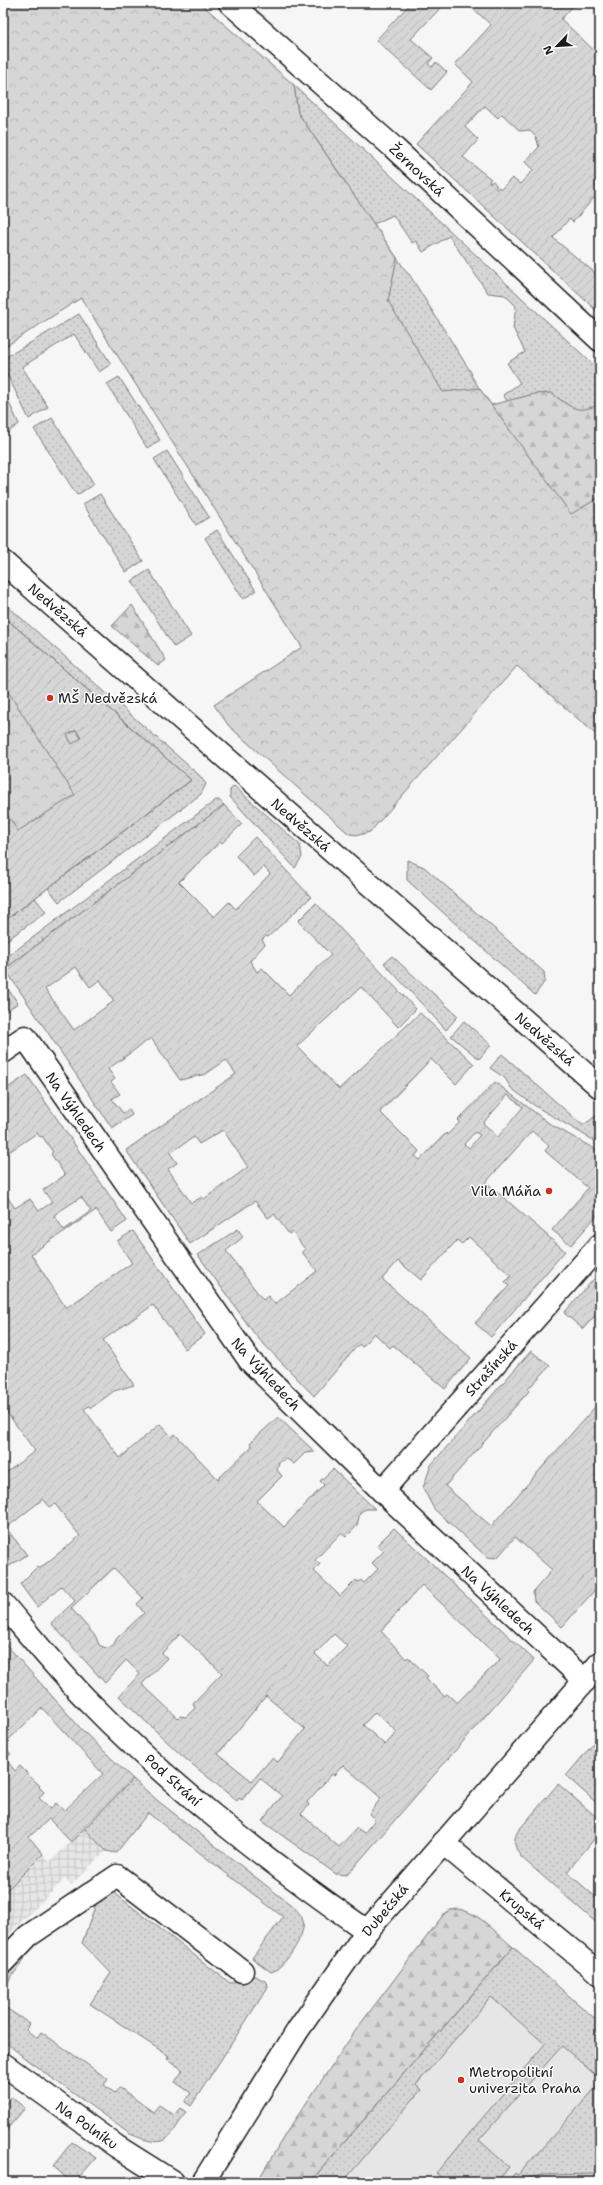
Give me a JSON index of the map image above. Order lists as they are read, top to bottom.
{
  "streets": {
    "street": [
      "Žernovská",
      "Nedvězská",
      "Na Výhledech",
      "Strašínská",
      "Pod Strání",
      "Krupská",
      "Dubečská",
      "Na Polníku"
    ]
  },
  "crossings": [
    ["Na Výhledech", "Strašínská"],
    ["Na Výhledech", "Dubečská"],
    ["Pod Strání", "Dubečská"],
    ["Krupská", "Dubečská"]
  ],
  "places": ["MŠ Nedvězská", "Vila Máňa", "Metropolitní univerzita Praha"],
  "north": "bottom left"
}
